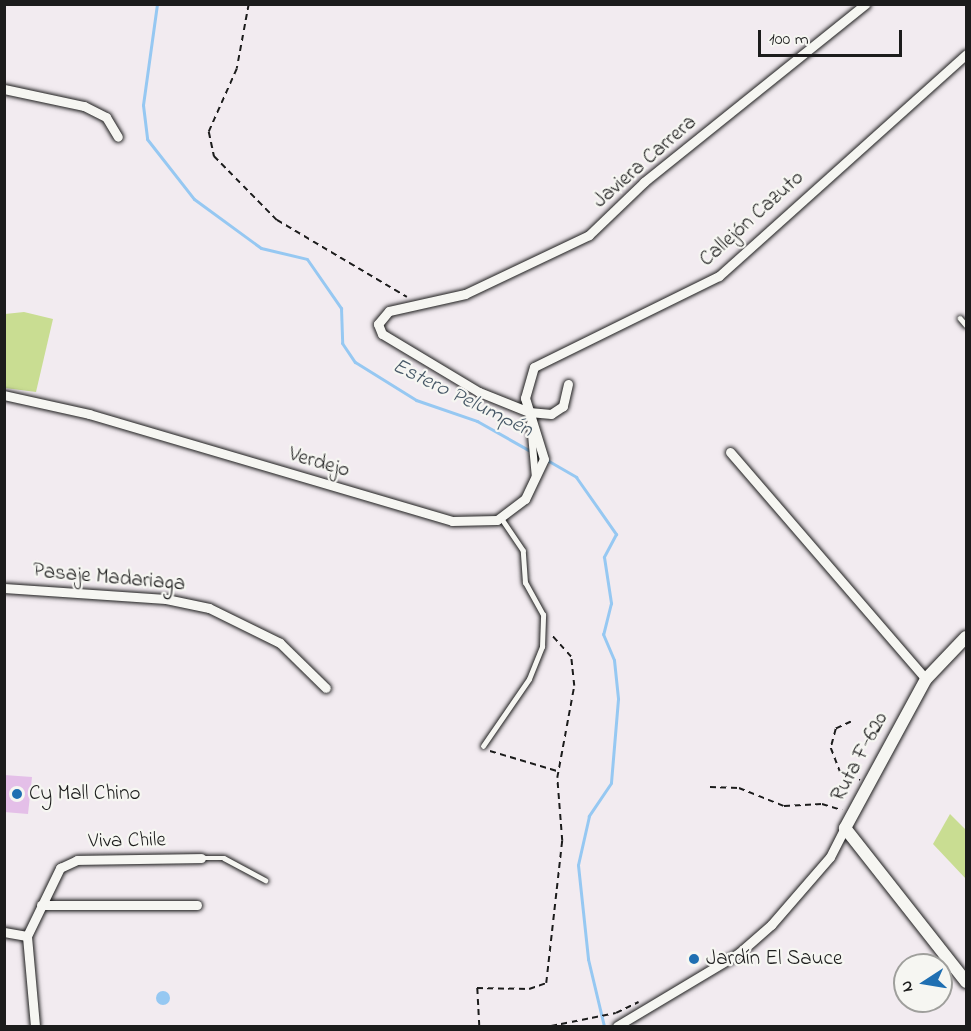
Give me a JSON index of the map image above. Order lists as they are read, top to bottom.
{
  "streets": {
    "street": [
      "Javiera Carrera",
      "Callejón Cazuto",
      "Verdejo",
      "Pasaje Madariaga",
      "Ruta F-620",
      "Viva Chile"
    ]
  },
  "crossings": [
    ["Javiera Carrera", "Callejón Cazuto"],
    ["Javiera Carrera", "Verdejo"],
    ["Callejón Cazuto", "Verdejo"]
  ],
  "water": ["Estero Pelumpén"],
  "places": ["Cy Mall Chino", "Jardín El Sauce"],
  "scale_bar": "100 m",
  "north": "left"
}
